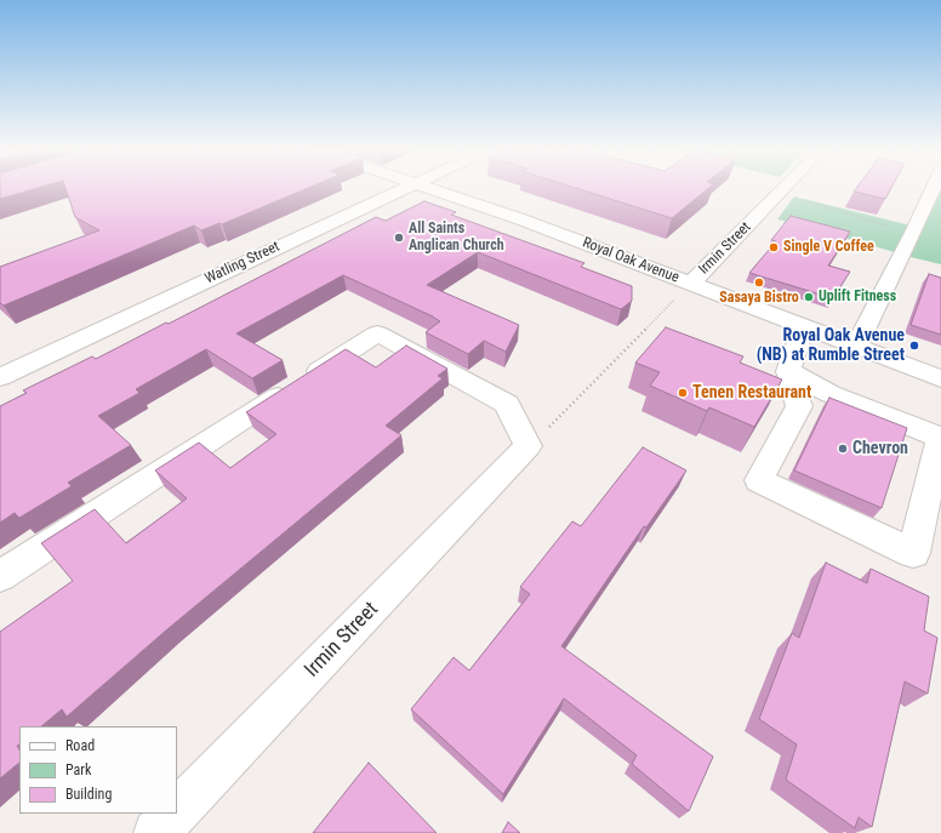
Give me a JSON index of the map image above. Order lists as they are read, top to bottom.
{
  "streets": {
    "street": ["Irmin Street", "Royal Oak Avenue", "Watling Street"]
  },
  "crossings": [
    ["Irmin Street", "Royal Oak Avenue"]
  ],
  "places": [
    "All Saints Anglican Church",
    "Single V Coffee",
    "Sasaya Bistro",
    "Uplift Fitness",
    "Royal Oak Avenue (NB) at Rumble Street",
    "Tenen Restaurant",
    "Chevron"
  ],
  "legend": ["Road", "Park", "Building"]
}
